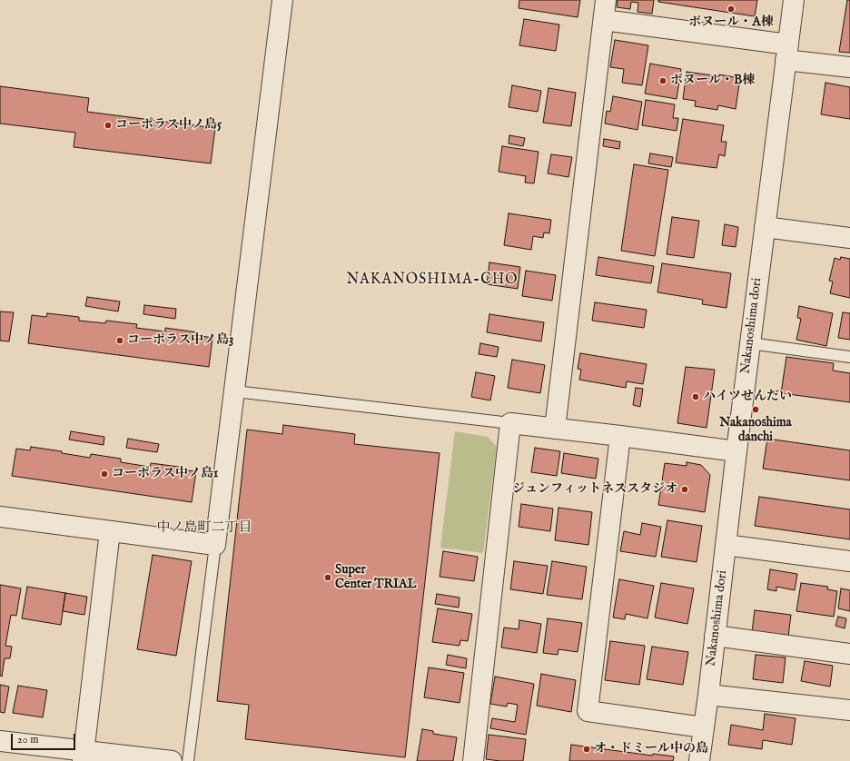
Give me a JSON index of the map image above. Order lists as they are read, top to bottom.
{
  "streets": {
    "street": ["Nakanoshima dori"]
  },
  "districts": ["NAKANOSHIMA-CHO", "中ノ島町二丁目"],
  "places": [
    "ボヌール・A棟",
    "ボヌール・B棟",
    "コーポラス中ノ島5",
    "コーポラス中ノ島3",
    "ハイツせんだい",
    "Nakanoshima danchi",
    "コーポラス中ノ島1",
    "ジュンフィットネススタジオ",
    "Super Center TRIAL",
    "オ・ドミール中の島"
  ],
  "scale_bar": "20 m"
}
